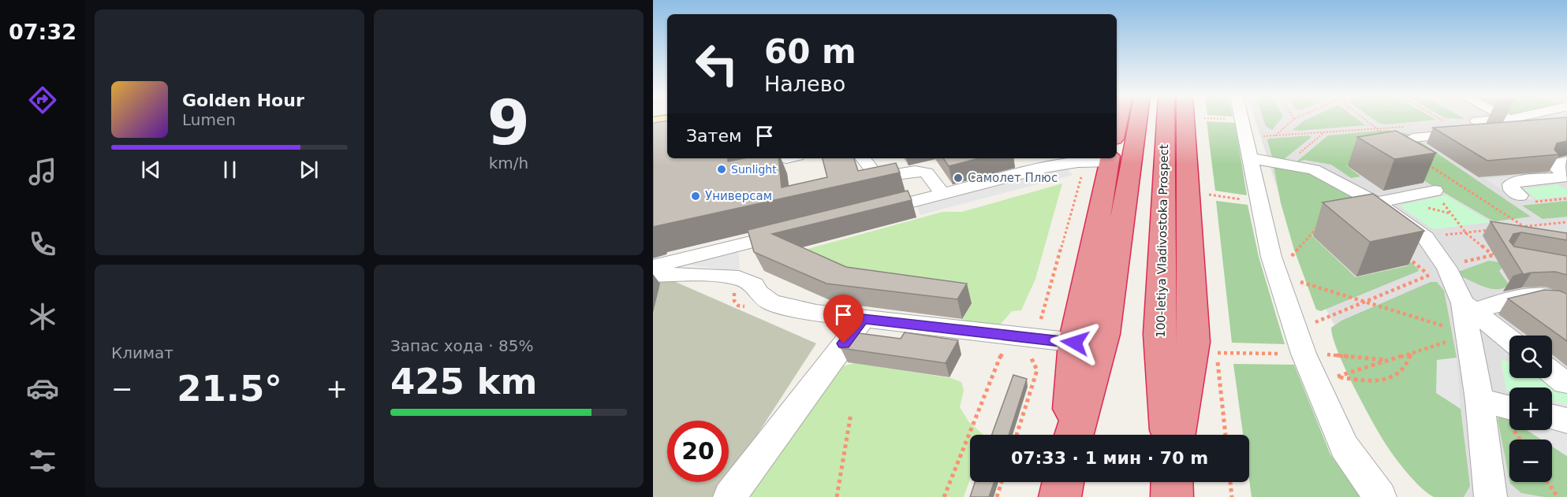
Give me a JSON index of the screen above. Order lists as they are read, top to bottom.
{
  "streets": {
    "highway": ["100-letiya Vladivostoka Prospect"]
  },
  "places": ["Sunlight", "Самолет Плюс", "Универсам"],
  "page": {
    "tabs": "07:32",
    "tile": [
      ["9", "km/h"],
      "Климат",
      ["Запас хода · 85%", "425 km"]
    ],
    "turn": ["60 m", "Налево"],
    "song": ["Golden Hour", "Lumen"],
    "then": "Затем",
    "map_buttons": ["+", "−"],
    "heat": ["−", "21.5°", "+"],
    "limit": "20",
    "trip": "07:33 · 1 мин · 70 m"
  }
}
